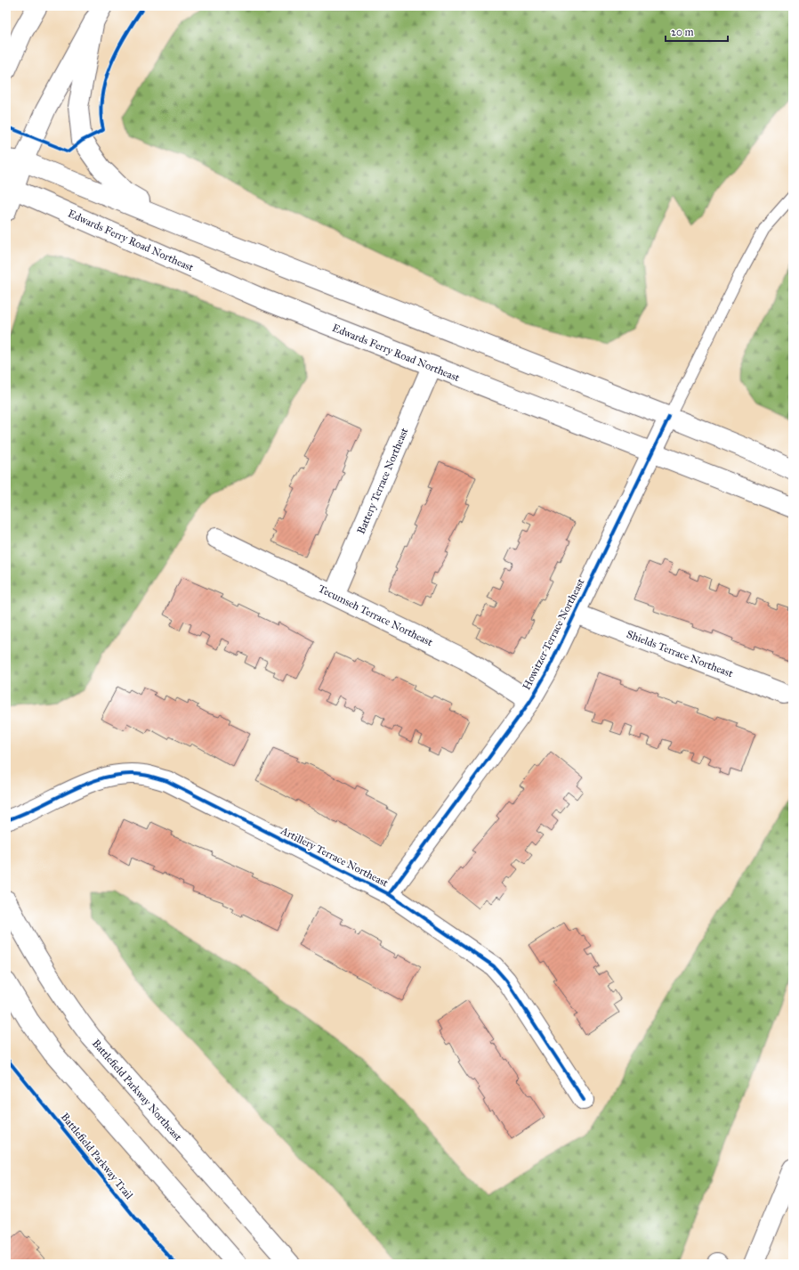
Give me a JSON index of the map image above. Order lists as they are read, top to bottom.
{
  "streets": {
    "main road": [
      "Edwards Ferry Road Northeast",
      "Battery Terrace Northeast",
      "Tecumseh Terrace Northeast",
      "Howitzer Terrace Northeast",
      "Shields Terrace Northeast",
      "Artillery Terrace Northeast",
      "Battlefield Parkway Northeast"
    ],
    "cycle path": ["Battlefield Parkway Trail"]
  },
  "crossings": [
    ["Edwards Ferry Road Northeast", "Battery Terrace Northeast"],
    ["Edwards Ferry Road Northeast", "Howitzer Terrace Northeast"],
    ["Battery Terrace Northeast", "Tecumseh Terrace Northeast"],
    ["Tecumseh Terrace Northeast", "Howitzer Terrace Northeast"],
    ["Howitzer Terrace Northeast", "Shields Terrace Northeast"],
    ["Howitzer Terrace Northeast", "Artillery Terrace Northeast"]
  ],
  "scale_bar": "20 m"
}
